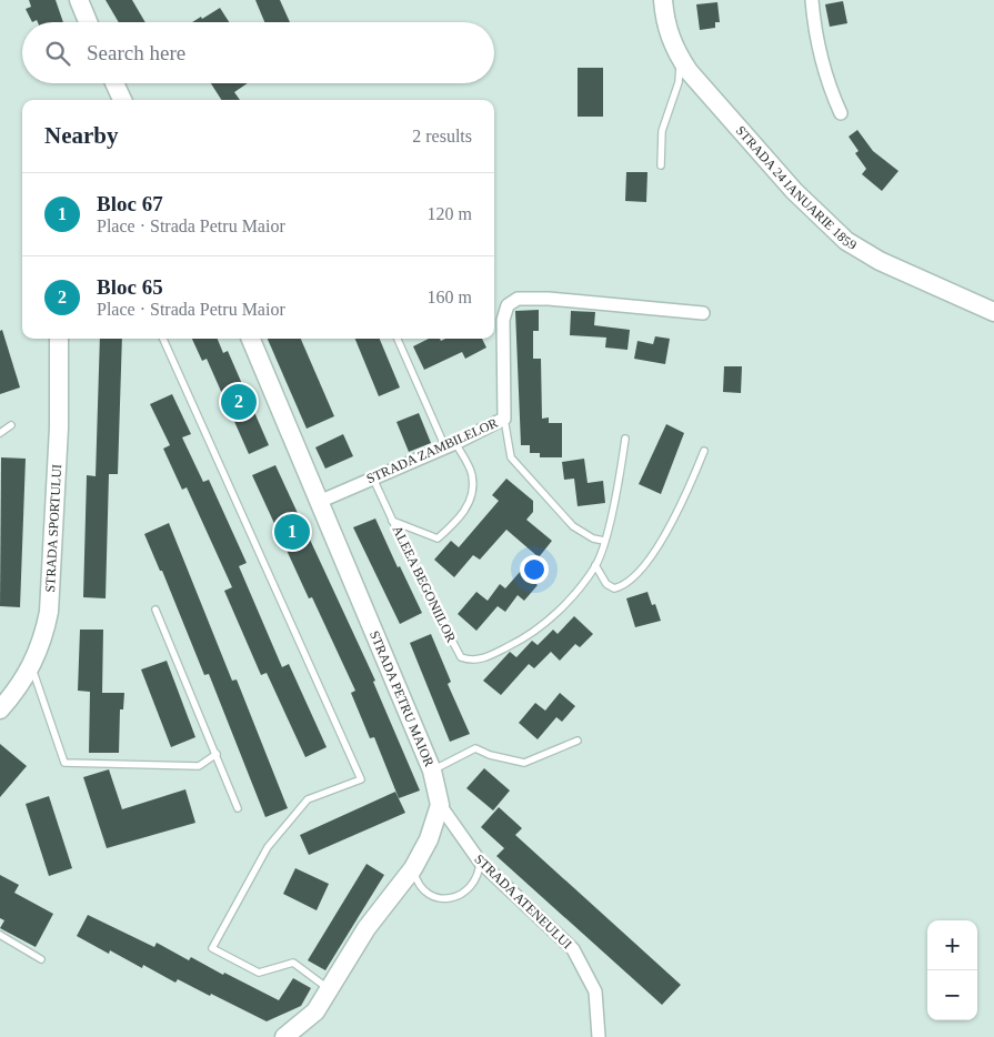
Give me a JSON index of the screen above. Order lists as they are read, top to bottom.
{
  "streets": {
    "main road": ["STRADA 24 IANUARIE 1859", "STRADA SPORTULUI", "STRADA PETRU MAIOR"],
    "street": ["STRADA ZAMBILELOR", "STRADA ATENEULUI"],
    "lane": ["ALEEA BEGONIILOR"]
  },
  "crossings": [
    ["STRADA ZAMBILELOR", "ALEEA BEGONIILOR"],
    ["STRADA ZAMBILELOR", "STRADA PETRU MAIOR"],
    ["STRADA PETRU MAIOR", "STRADA ATENEULUI"]
  ],
  "page": {
    "search": "Search here",
    "heading": ["Nearby", "2 results"],
    "list": [
      {
        "mark": "1",
        "name": "Bloc 67",
        "note": "Place · Strada Petru Maior",
        "value": "120 m"
      },
      {
        "mark": "2",
        "name": "Bloc 65",
        "note": "Place · Strada Petru Maior",
        "value": "160 m"
      }
    ],
    "pins": ["2", "1"],
    "map_buttons": ["+", "−"]
  }
}
